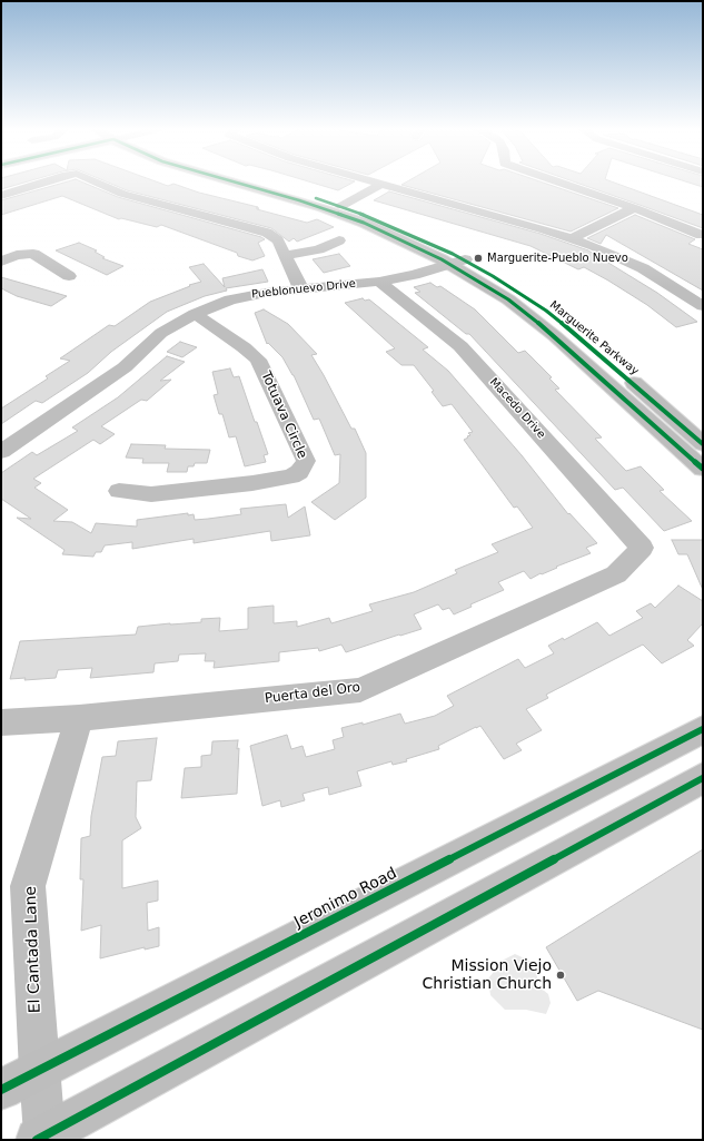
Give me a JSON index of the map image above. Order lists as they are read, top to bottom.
{
  "streets": {
    "main road": ["Marguerite Parkway", "Jeronimo Road"],
    "street": [
      "Pueblonuevo Drive",
      "Macedo Drive",
      "Totuava Circle",
      "Puerta del Oro",
      "El Cantada Lane"
    ]
  },
  "crossings": [
    ["Pueblonuevo Drive", "Marguerite Parkway"],
    ["Pueblonuevo Drive", "Macedo Drive"],
    ["Pueblonuevo Drive", "Totuava Circle"],
    ["Macedo Drive", "Puerta del Oro"],
    ["Puerta del Oro", "El Cantada Lane"],
    ["Jeronimo Road", "El Cantada Lane"]
  ],
  "places": ["Marguerite-Pueblo Nuevo", "Mission Viejo Christian Church"]
}
